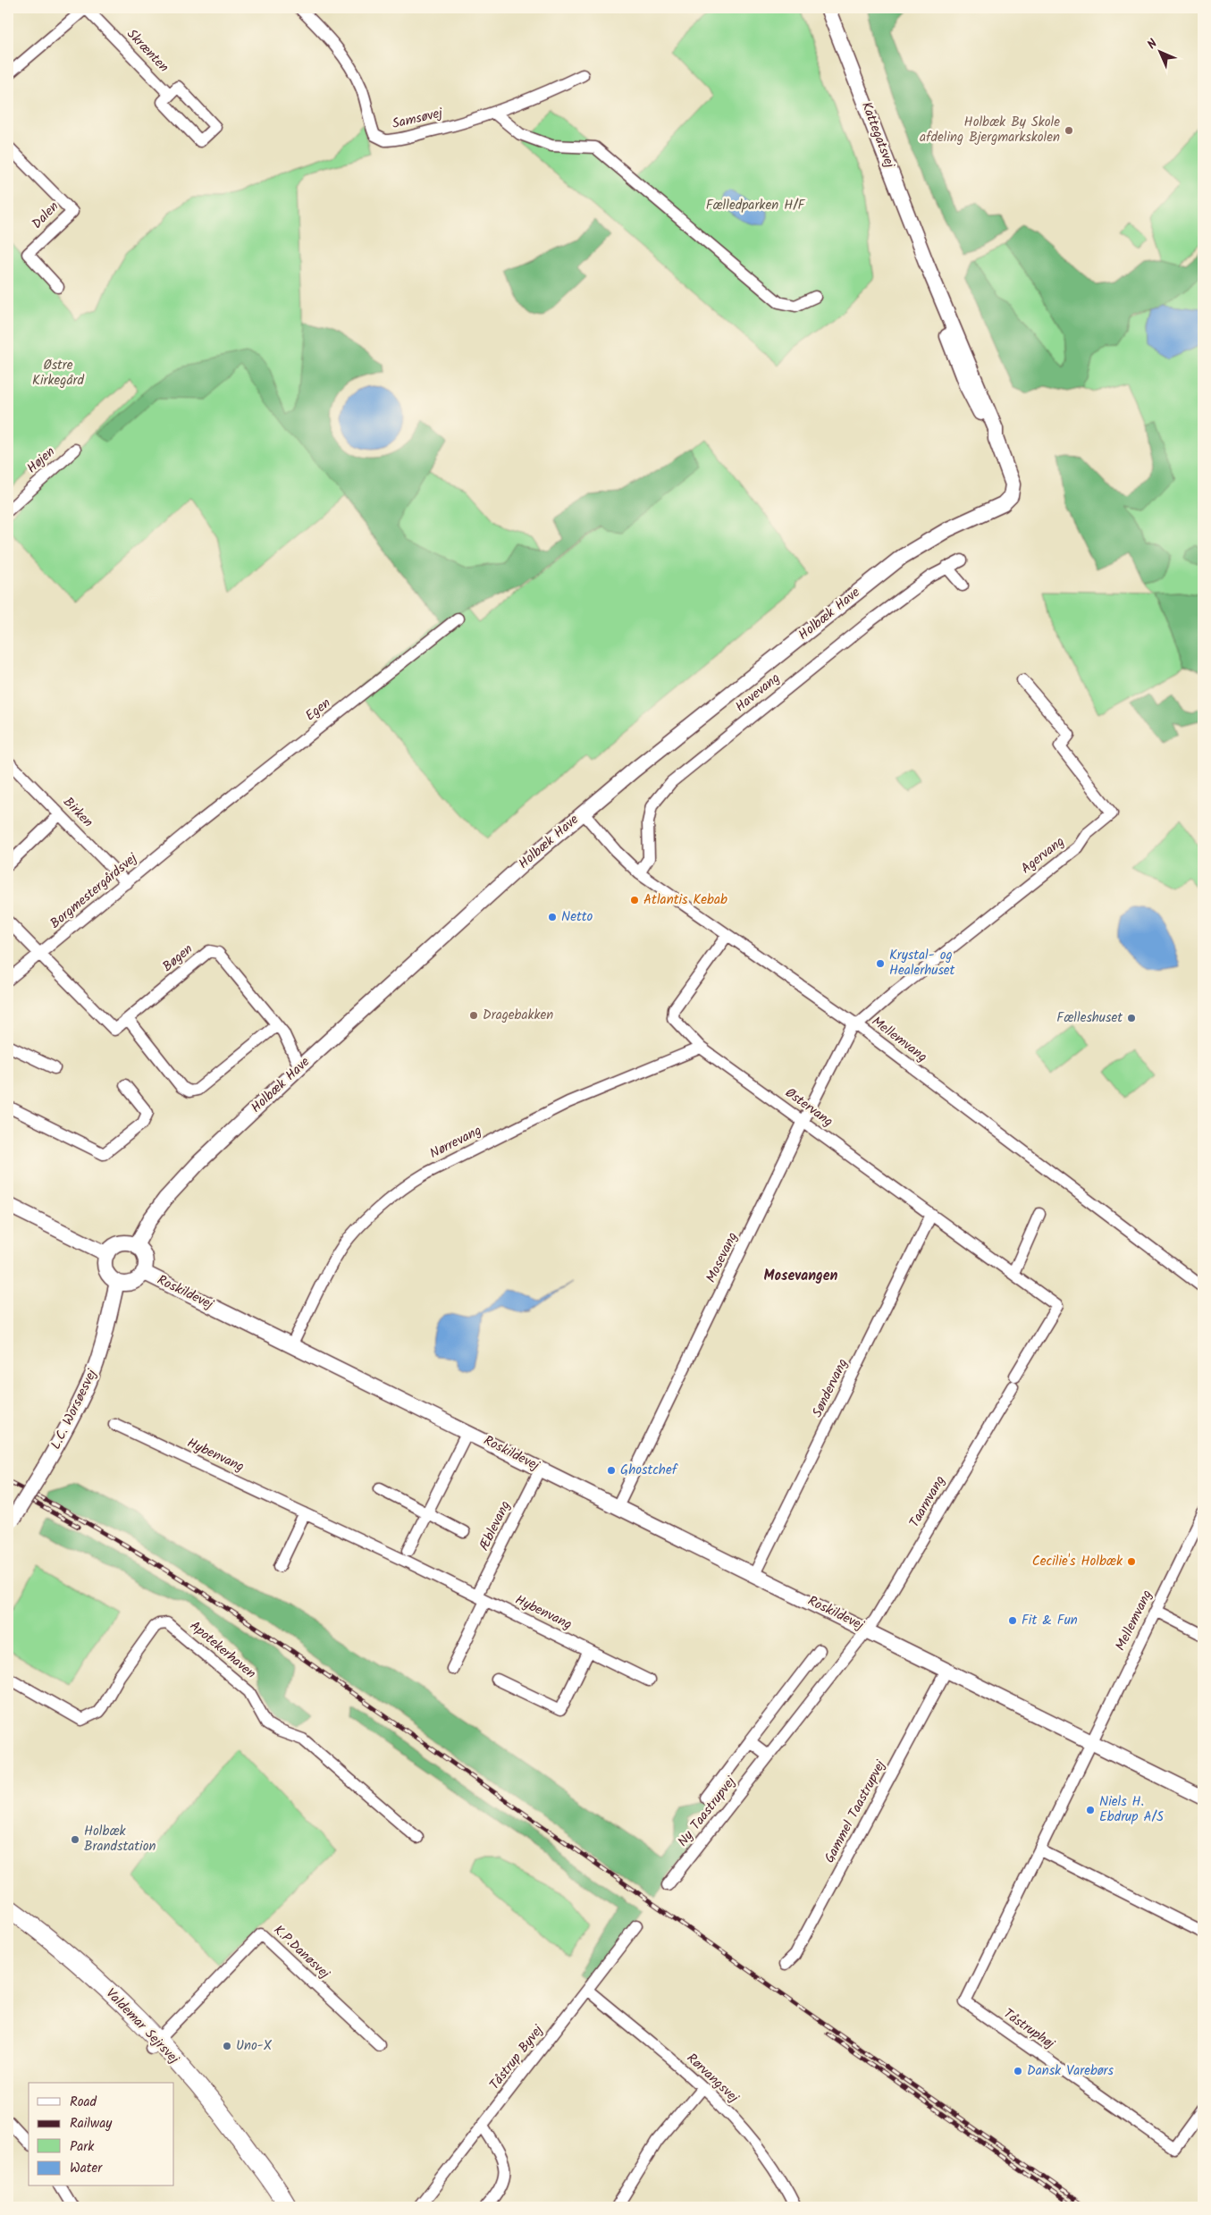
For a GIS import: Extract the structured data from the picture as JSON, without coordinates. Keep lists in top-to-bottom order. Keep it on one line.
{"streets":{"main road":["Valdemar Sejrsvej"],"street":["Skrænten","Samsøvej","Kattegatsvej","Dalen","Højen","Holbæk Have","Havevang","Egen","Birken","Agervang","Borgmestergårdsvej","Bøgen","Mellemvang","Østervang","Nørrevang","Mosevang","Roskildevej","Søndervang","L.C. Worsøesvej","Hybenvang","Taarnvang","Æblevang","Apotekerhaven","Ny Taastrupvej","Gammel Taastrupvej","K.P.Danøsvej","Tåstruphøj","Tåstrup Byvej","Rørvangsvej"]},"crossings":[["Kattegatsvej","Holbæk Have"],["Holbæk Have","Bøgen"],["Holbæk Have","Mellemvang"],["Holbæk Have","Roskildevej"],["Holbæk Have","L.C. Worsøesvej"],["Havevang","Mellemvang"],["Egen","Borgmestergårdsvej"],["Birken","Borgmestergårdsvej"],["Agervang","Mellemvang"],["Agervang","Mosevang"],["Borgmestergårdsvej","Bøgen"],["Mellemvang","Østervang"],["Mellemvang","Mosevang"],["Mellemvang","Roskildevej"],["Mellemvang","Tåstruphøj"],["Østervang","Nørrevang"],["Østervang","Mosevang"],["Østervang","Søndervang"],["Østervang","Taarnvang"],["Nørrevang","Roskildevej"],["Mosevang","Roskildevej"],["Roskildevej","Søndervang"],["Roskildevej","L.C. Worsøesvej"],["Roskildevej","Hybenvang"],["Roskildevej","Taarnvang"],["Roskildevej","Æblevang"],["Roskildevej","Ny Taastrupvej"],["Roskildevej","Gammel Taastrupvej"],["Roskildevej","Tåstruphøj"],["Hybenvang","Æblevang"],["Taarnvang","Ny Taastrupvej"],["K.P.Danøsvej","Valdemar Sejrsvej"],["Tåstrup Byvej","Rørvangsvej"]],"districts":["Mosevangen"],"parks":["Fælledparken H/F","Østre Kirkegård"],"places":["Holbæk By Skole afdeling Bjergmarkskolen","Atlantis Kebab","Netto","Krystal- og Healerhuset","Dragebakken","Fælleshuset","Ghostchef","Cecilie's Holbæk","Fit & Fun","Niels H. Ebdrup A/S","Holbæk Brandstation","Uno-X","Dansk Varebørs"],"legend":["Road","Railway","Park","Water"],"north":"top left"}
